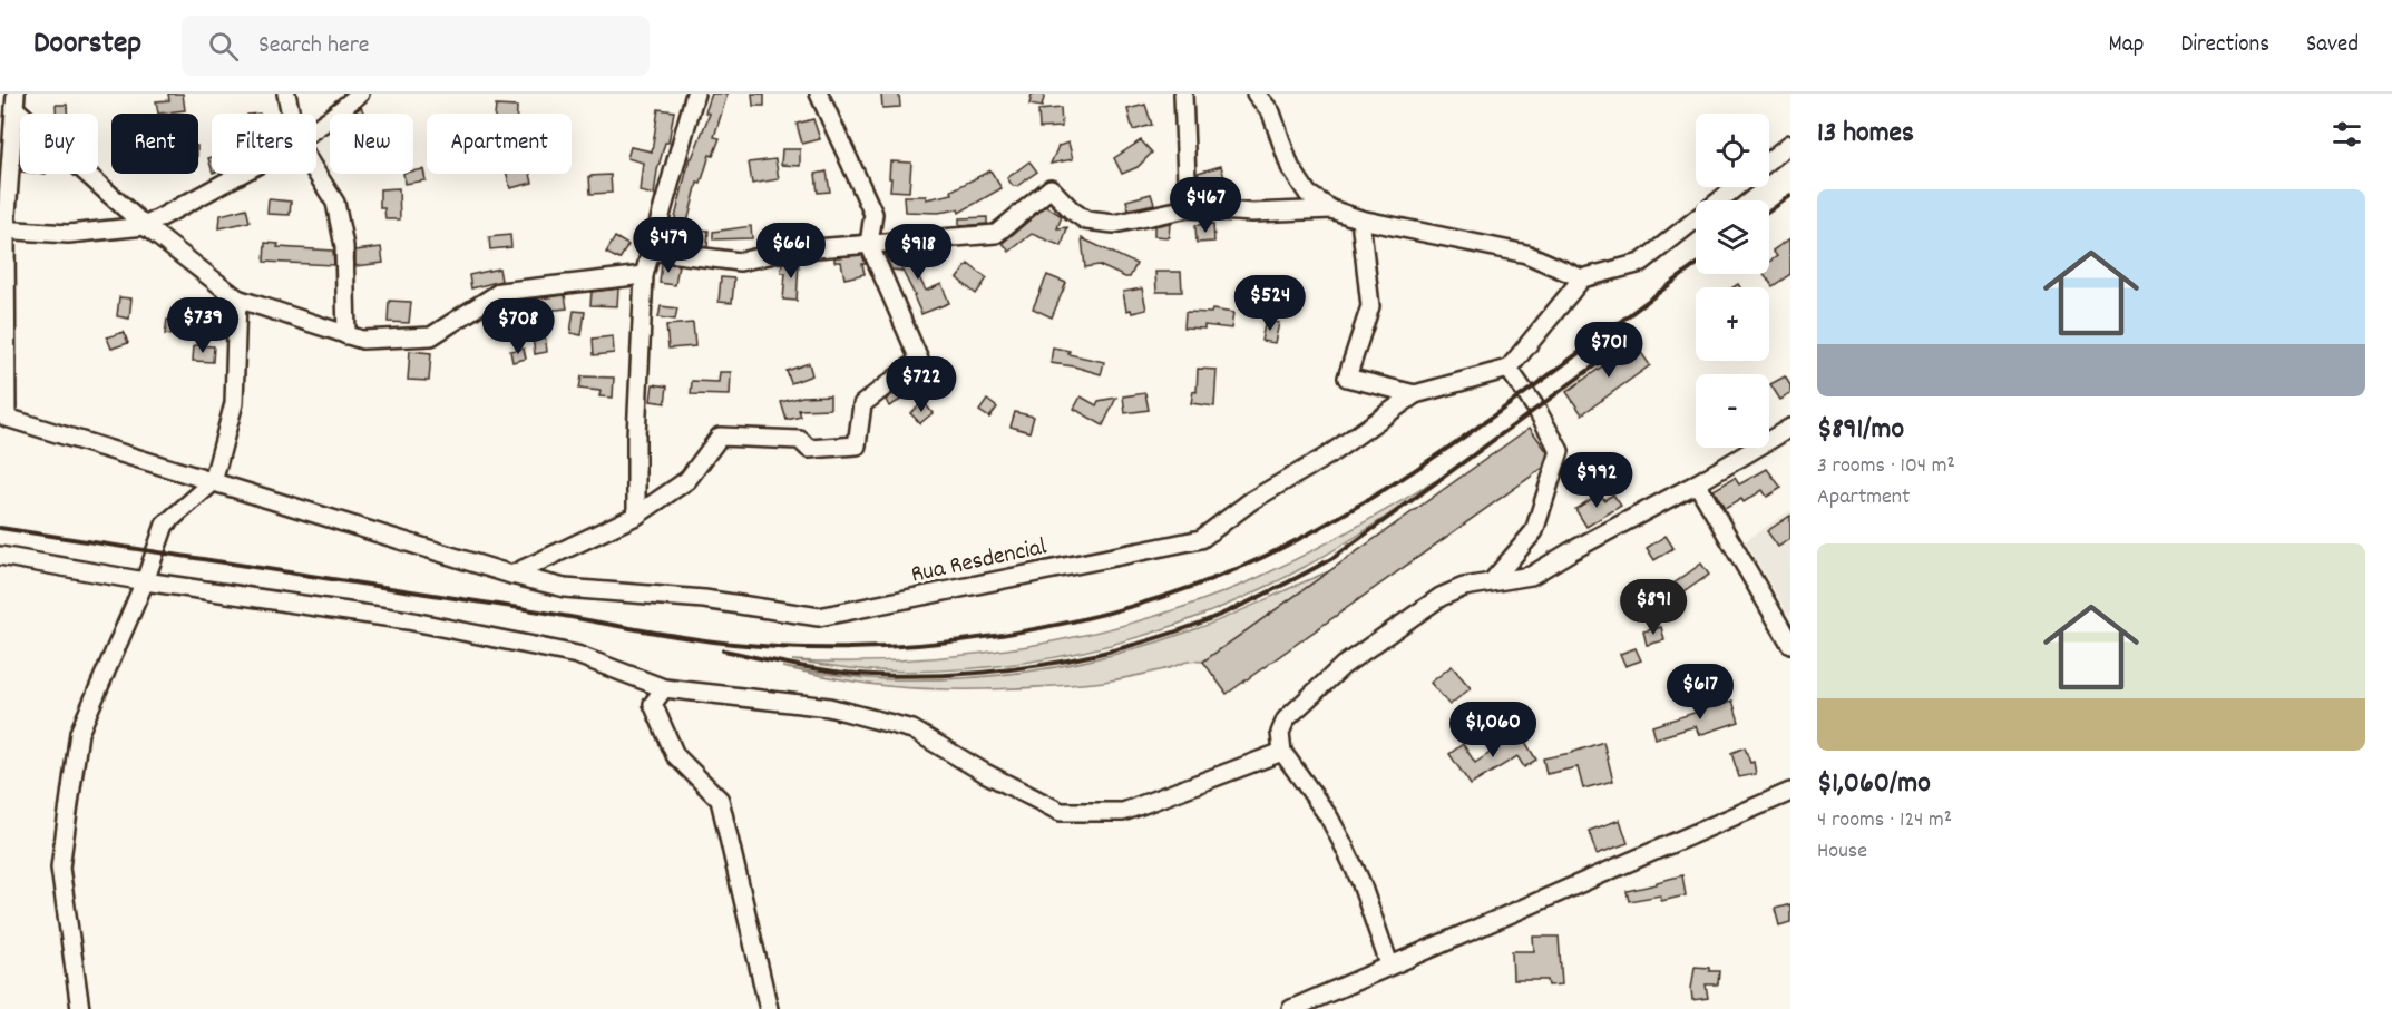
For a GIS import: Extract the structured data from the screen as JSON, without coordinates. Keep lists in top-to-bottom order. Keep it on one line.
{"streets":{"street":["Rua Resdencial"]},"page":{"header":"Doorstep","search":"Search here","nav":["Map","Directions","Saved"],"heading":"13 homes","map_buttons":["+","−"],"chip":["Buy","Rent","Filters","New","Apartment"],"list":[{"name":"$891/mo","note":"3 rooms · 104 m² · Apartment"},{"name":"$1,060/mo","note":"4 rooms · 124 m² · House"}],"price":["$467","$479","$661","$918","$524","$739","$708","$701","$722","$992","$891","$617","$1,060"]}}
